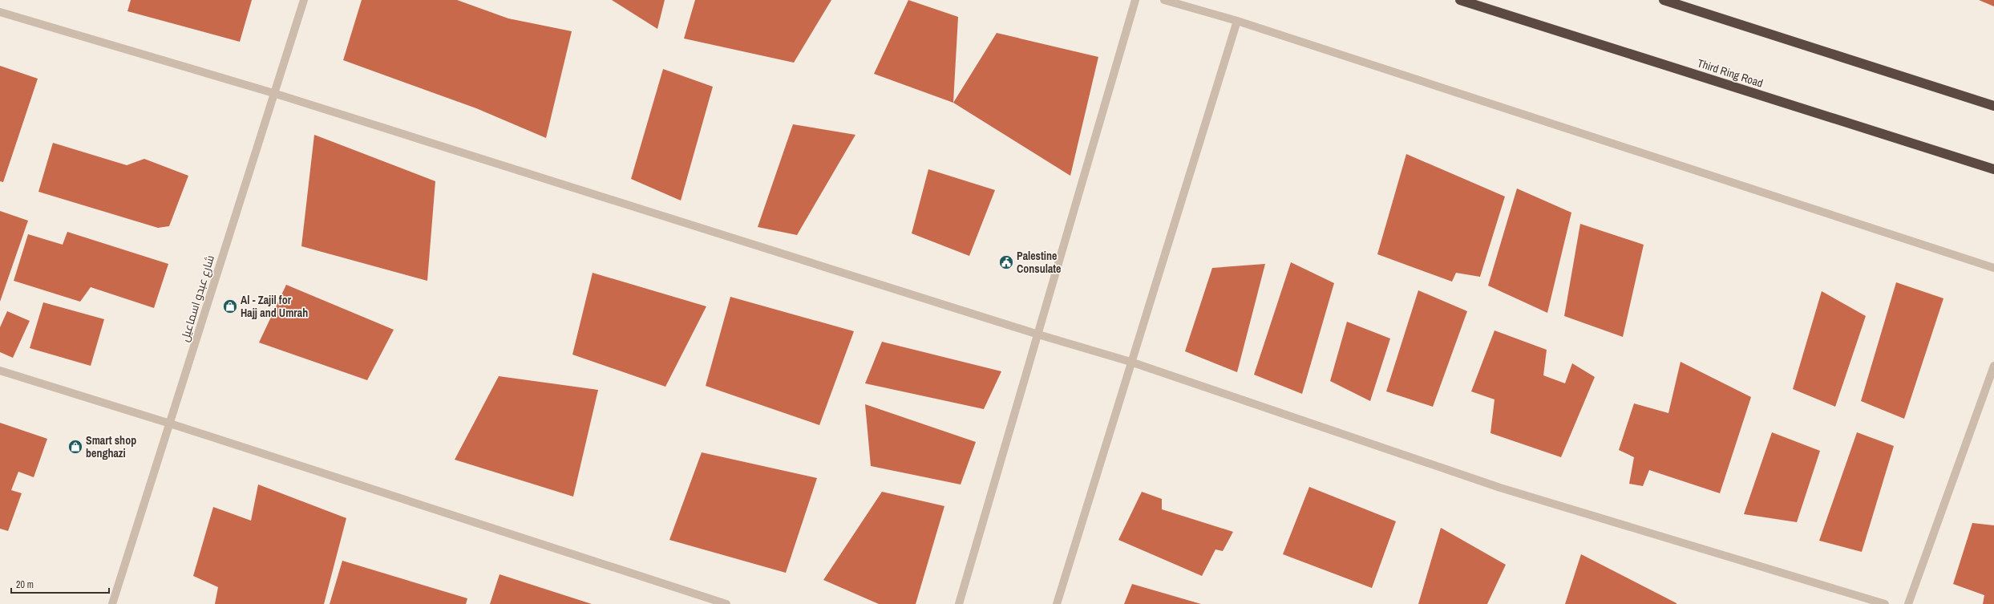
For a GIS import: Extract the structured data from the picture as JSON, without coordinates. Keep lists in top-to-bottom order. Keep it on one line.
{"streets":{"highway":["Third Ring Road"],"street":["شارع عبدو اسماعيل"]},"places":{"public building":["Palestine Consulate"],"shop":["Al - Zajil for Hajj and Umrah","Smart shop benghazi"]},"scale_bar":"20 m"}
